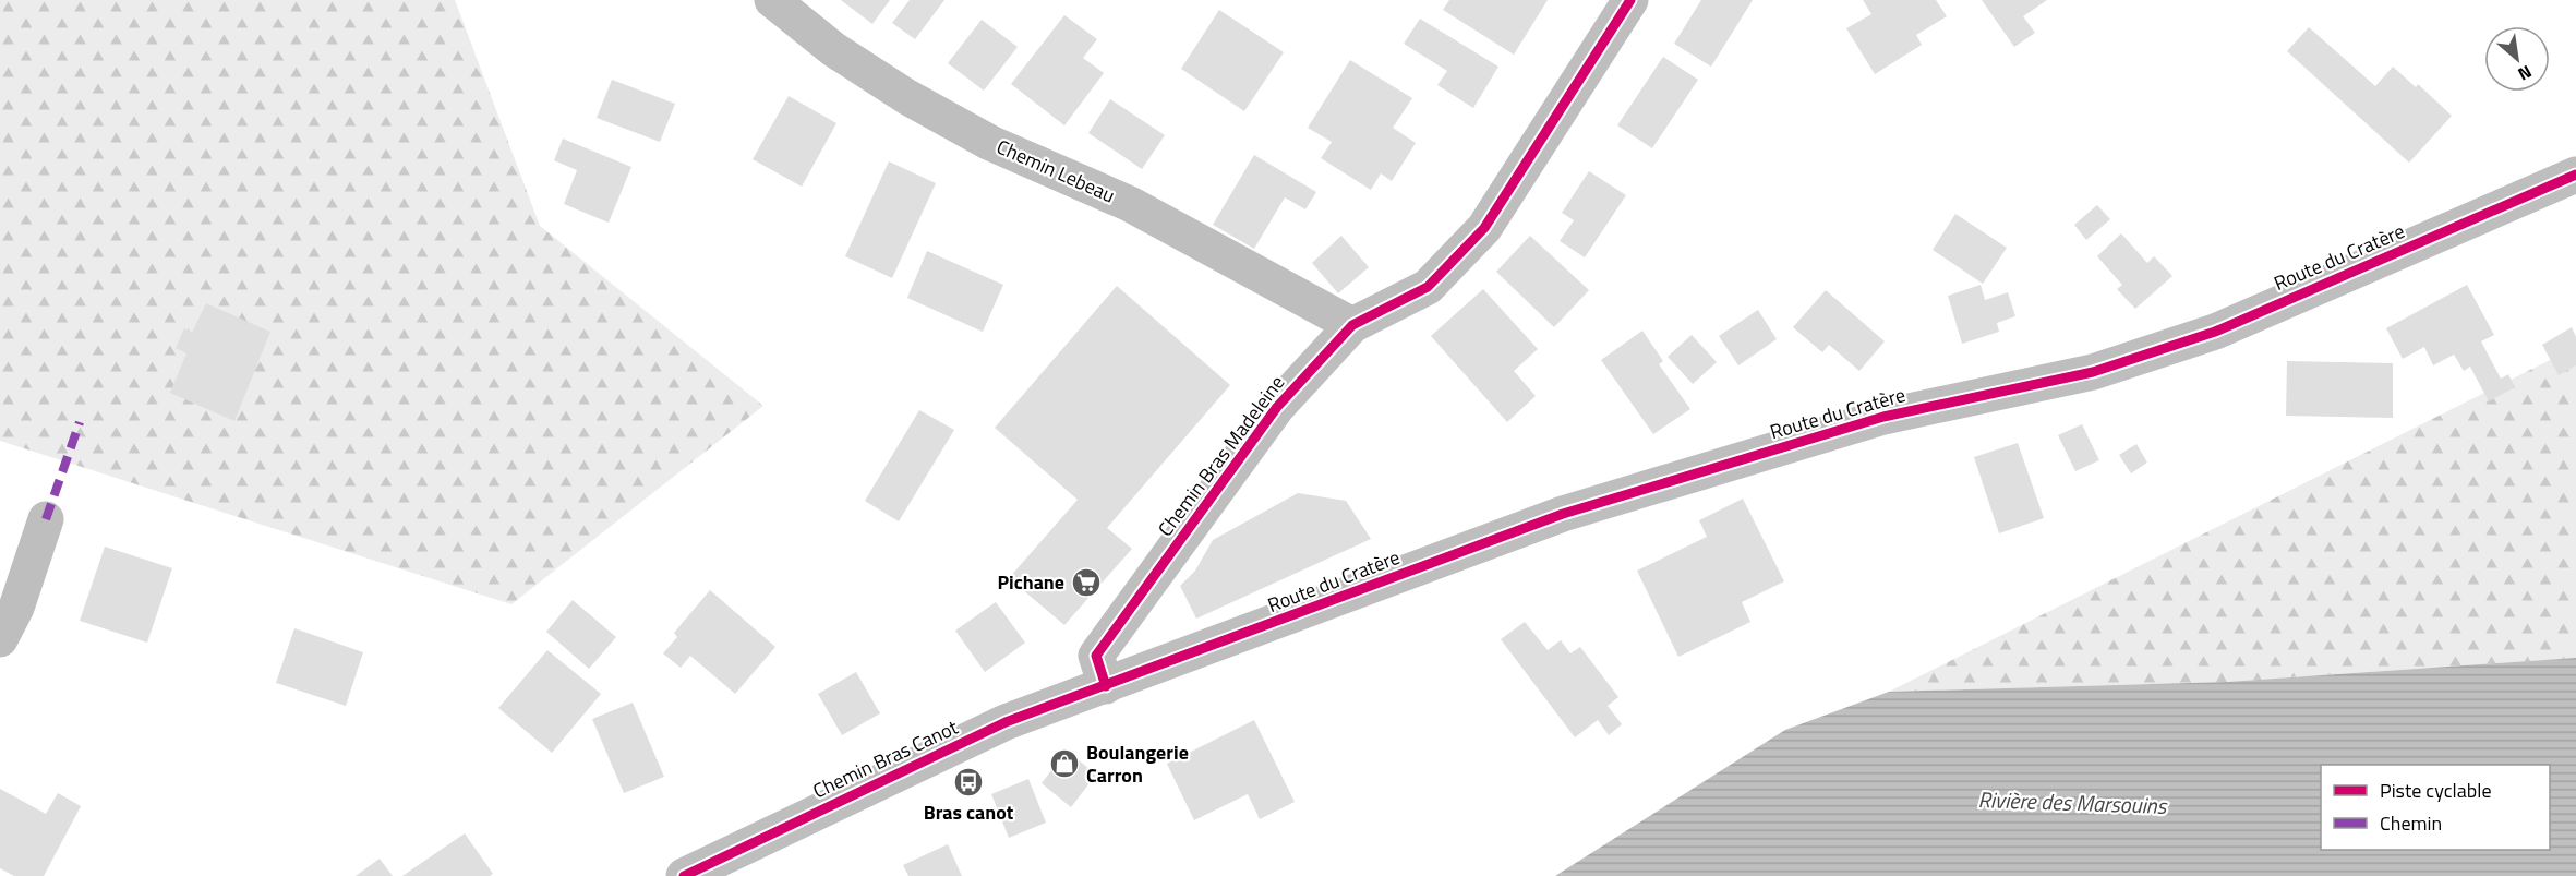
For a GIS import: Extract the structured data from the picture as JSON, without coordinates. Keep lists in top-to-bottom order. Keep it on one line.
{"streets":{"street":["Chemin Lebeau","Route du Cratère","Chemin Bras Madeleine","Chemin Bras Canot"]},"crossings":[["Chemin Lebeau","Chemin Bras Madeleine"],["Route du Cratère","Chemin Bras Madeleine"],["Route du Cratère","Chemin Bras Canot"],["Chemin Bras Madeleine","Chemin Bras Canot"]],"water":["Rivière des Marsouins"],"places":{"supermarket":["Pichane"],"shop":["Boulangerie Carron"],"bus stop":["Bras canot"]},"legend":["Piste cyclable","Chemin"],"north":"bottom right"}
